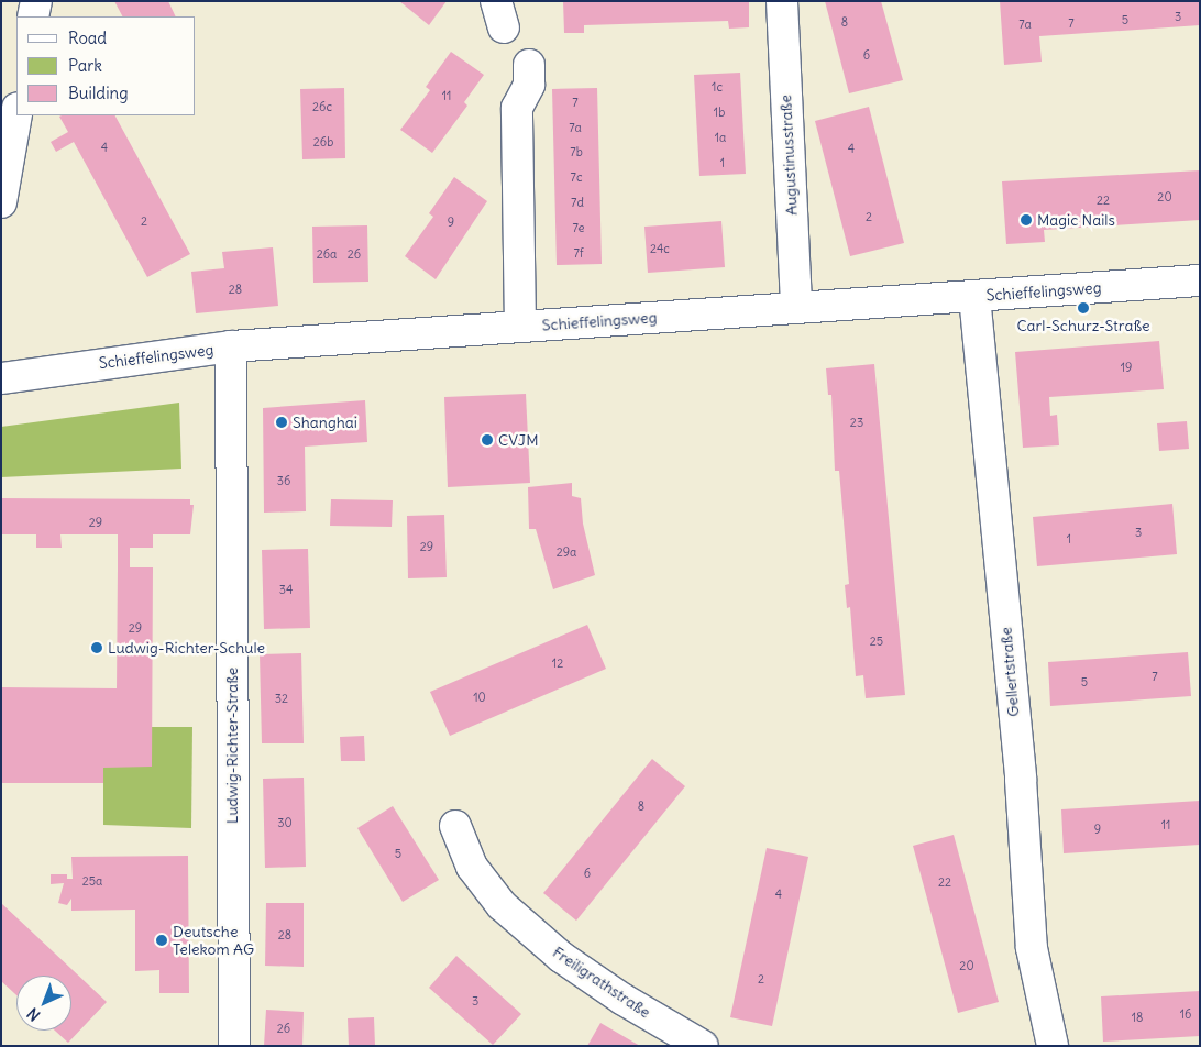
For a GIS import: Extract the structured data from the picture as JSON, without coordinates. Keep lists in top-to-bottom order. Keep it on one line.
{"streets":{"street":["Augustinusstraße","Schieffelingsweg","Gellertstraße","Ludwig-Richter-Straße","Freiligrathstraße"]},"crossings":[["Augustinusstraße","Schieffelingsweg"],["Schieffelingsweg","Gellertstraße"],["Schieffelingsweg","Ludwig-Richter-Straße"]],"places":["Magic Nails","Carl-Schurz-Straße","Shanghai","CVJM","Ludwig-Richter-Schule","Deutsche Telekom AG"],"house_numbers":["3","5","8","7","7a","6","1c","11","7","26c","1b","7a","1a","26b","4","4","7b","1","7c","20","22","7d","2","2","9","7e","24c","7f","26a","26","28","19","23","36","29","3","1","29","29a","34","29","25","12","7","5","10","32","8","30","11","9","5","6","25a","22","4","28","20","2","3","16","18","26"],"legend":["Road","Park","Building"],"north":"bottom left"}
